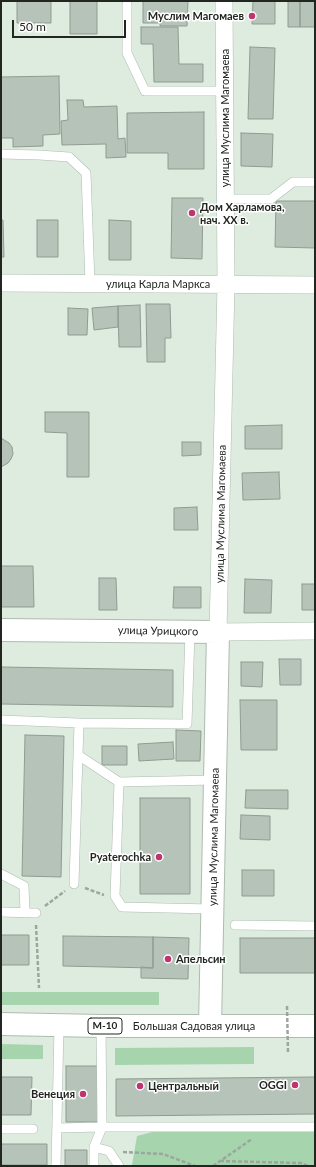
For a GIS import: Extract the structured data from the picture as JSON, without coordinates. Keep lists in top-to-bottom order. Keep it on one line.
{"streets":{"main road":["улица Муслима Магомаева","улица Урицкого","М-10","Большая Садовая улица"],"street":["улица Карла Маркса"]},"crossings":[["улица Муслима Магомаева","улица Карла Маркса"],["улица Муслима Магомаева","улица Урицкого"],["улица Муслима Магомаева","Большая Садовая улица"]],"places":["Муслим Магомаев","Дом Харламова, нач. XX в.","Pyaterochka","Апельсин","OGGI","Центральный","Венеция"],"scale_bar":"50 m"}
